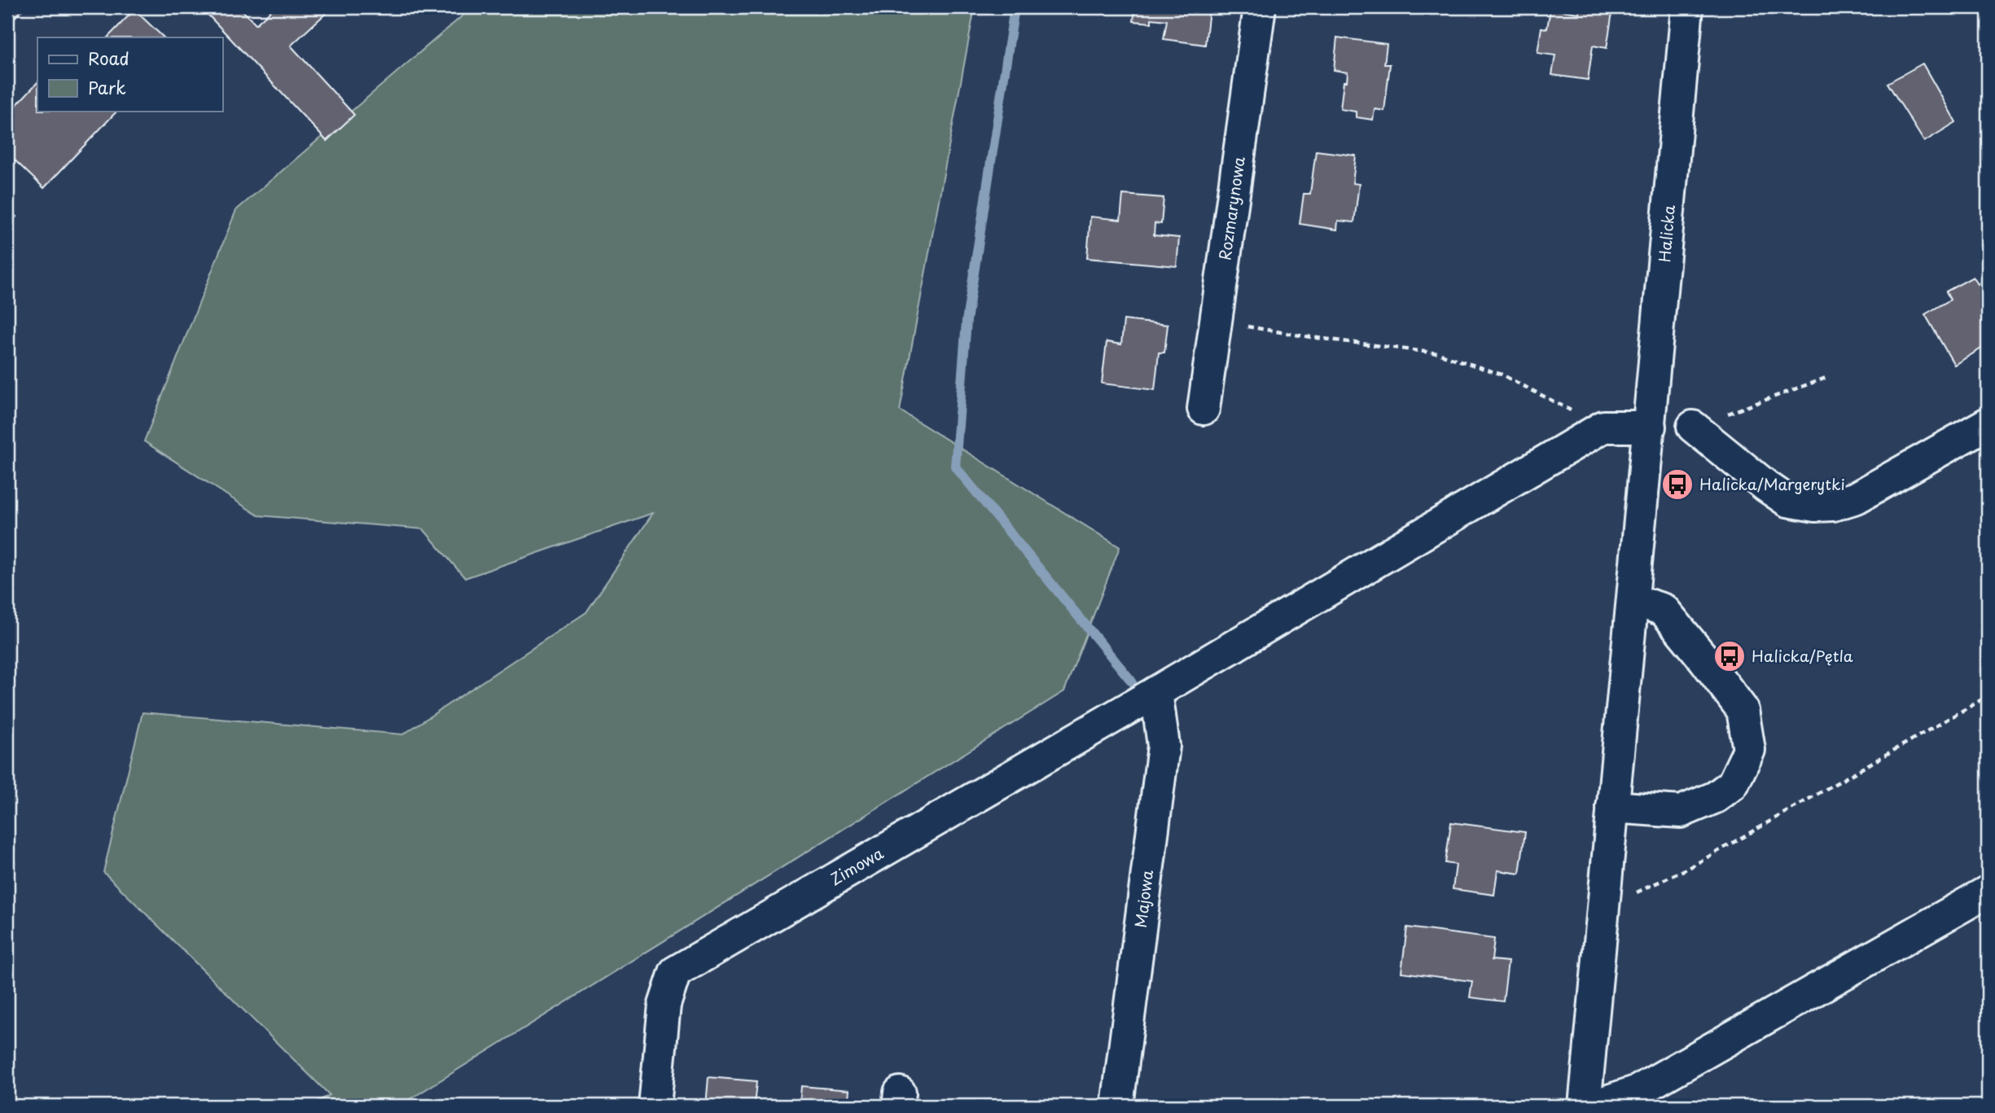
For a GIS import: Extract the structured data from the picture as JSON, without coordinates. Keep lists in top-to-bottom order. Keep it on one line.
{"streets":{"street":["Rozmarynowa","Halicka","Zimowa","Majowa"]},"crossings":[["Zimowa","Majowa"]],"places":{"bus stop":["Halicka/Margerytki","Halicka/Pętla"]},"legend":["Road","Park"]}
